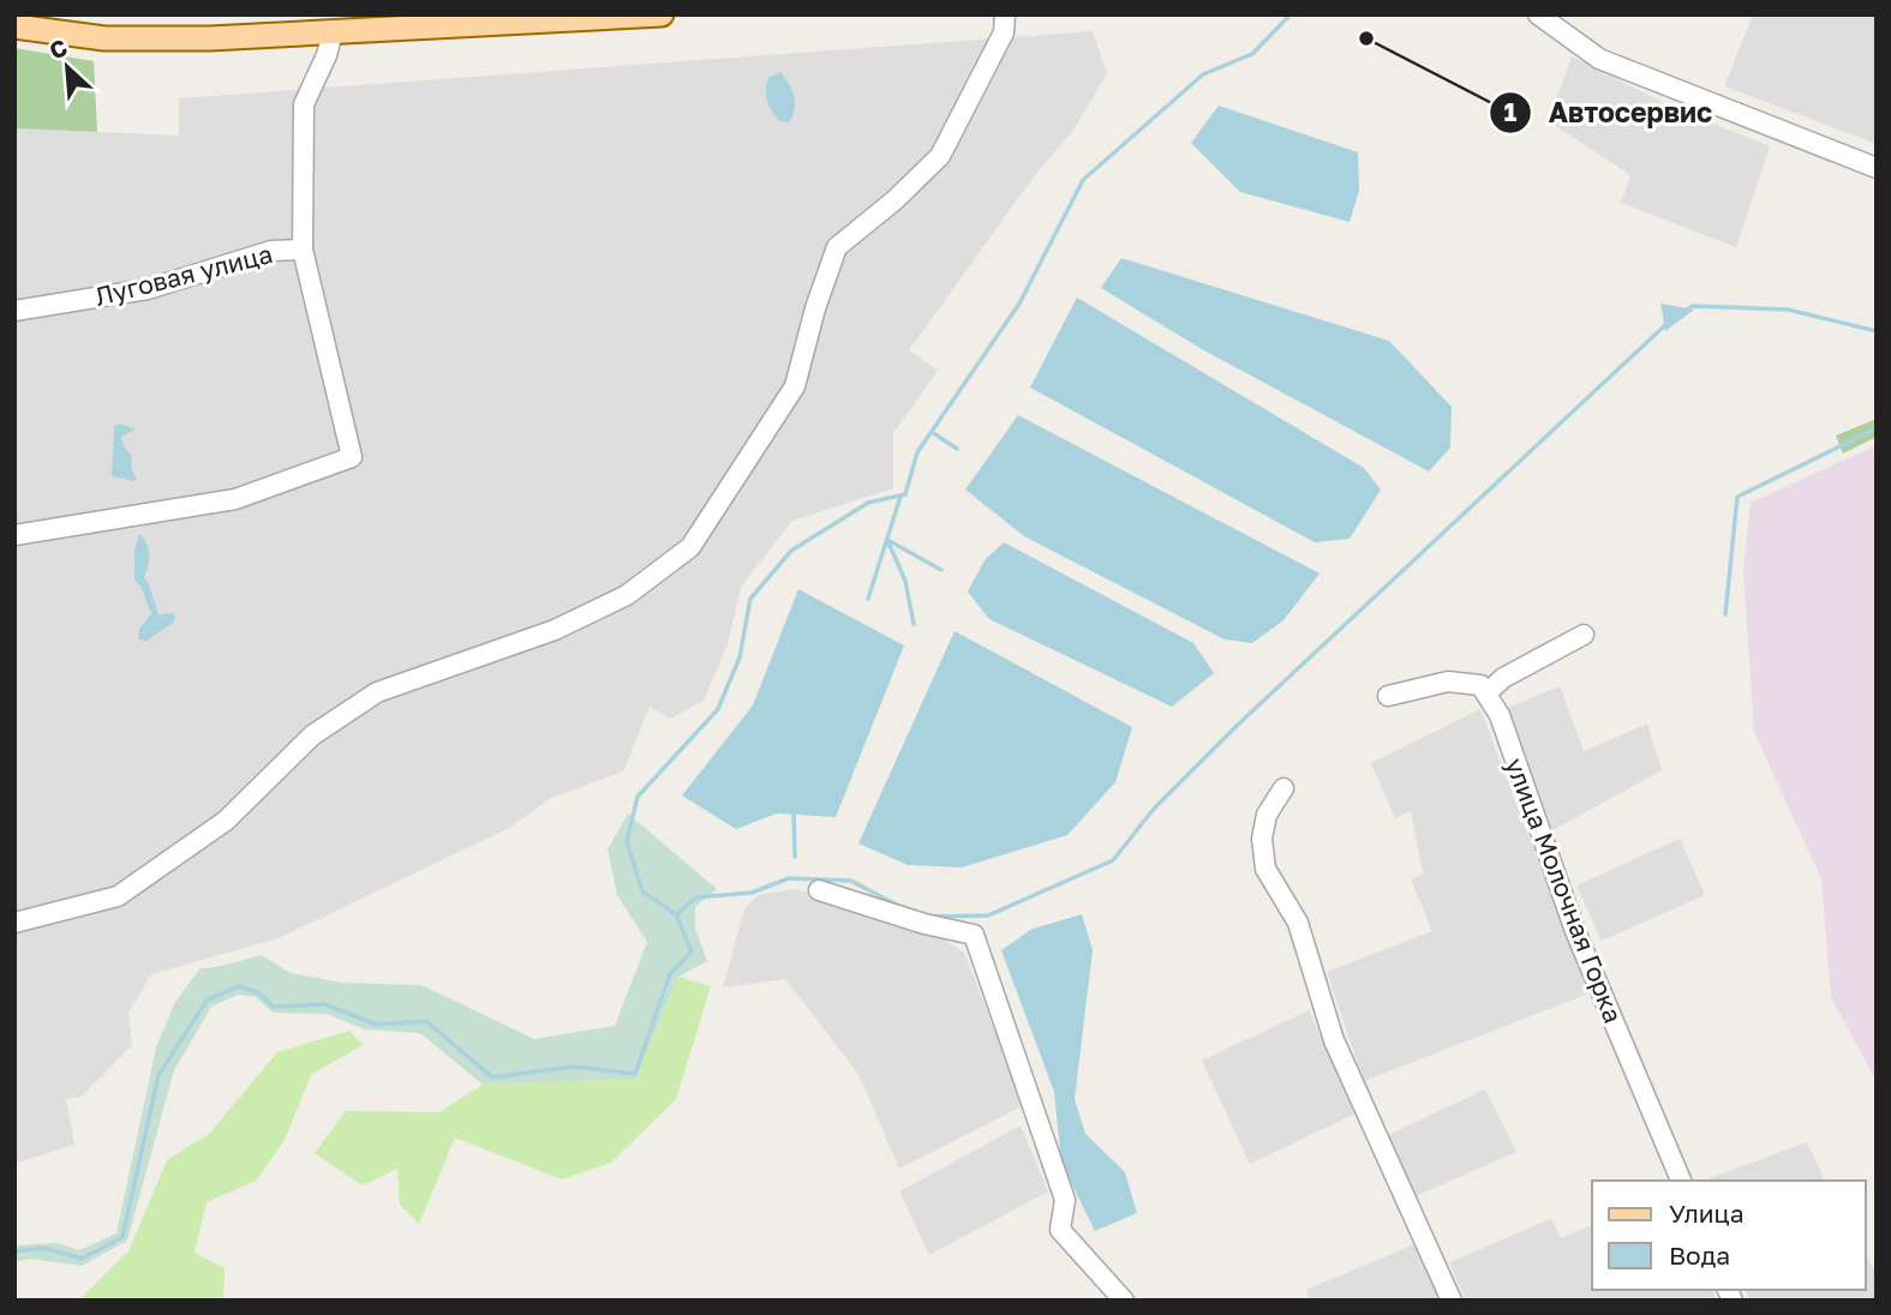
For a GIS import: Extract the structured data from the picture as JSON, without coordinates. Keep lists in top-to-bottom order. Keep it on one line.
{"streets":{"street":["Луговая улица","улица Молочная Горка"]},"places":["Автосервис"],"legend":["Улица","Вода"],"north":"top left"}
